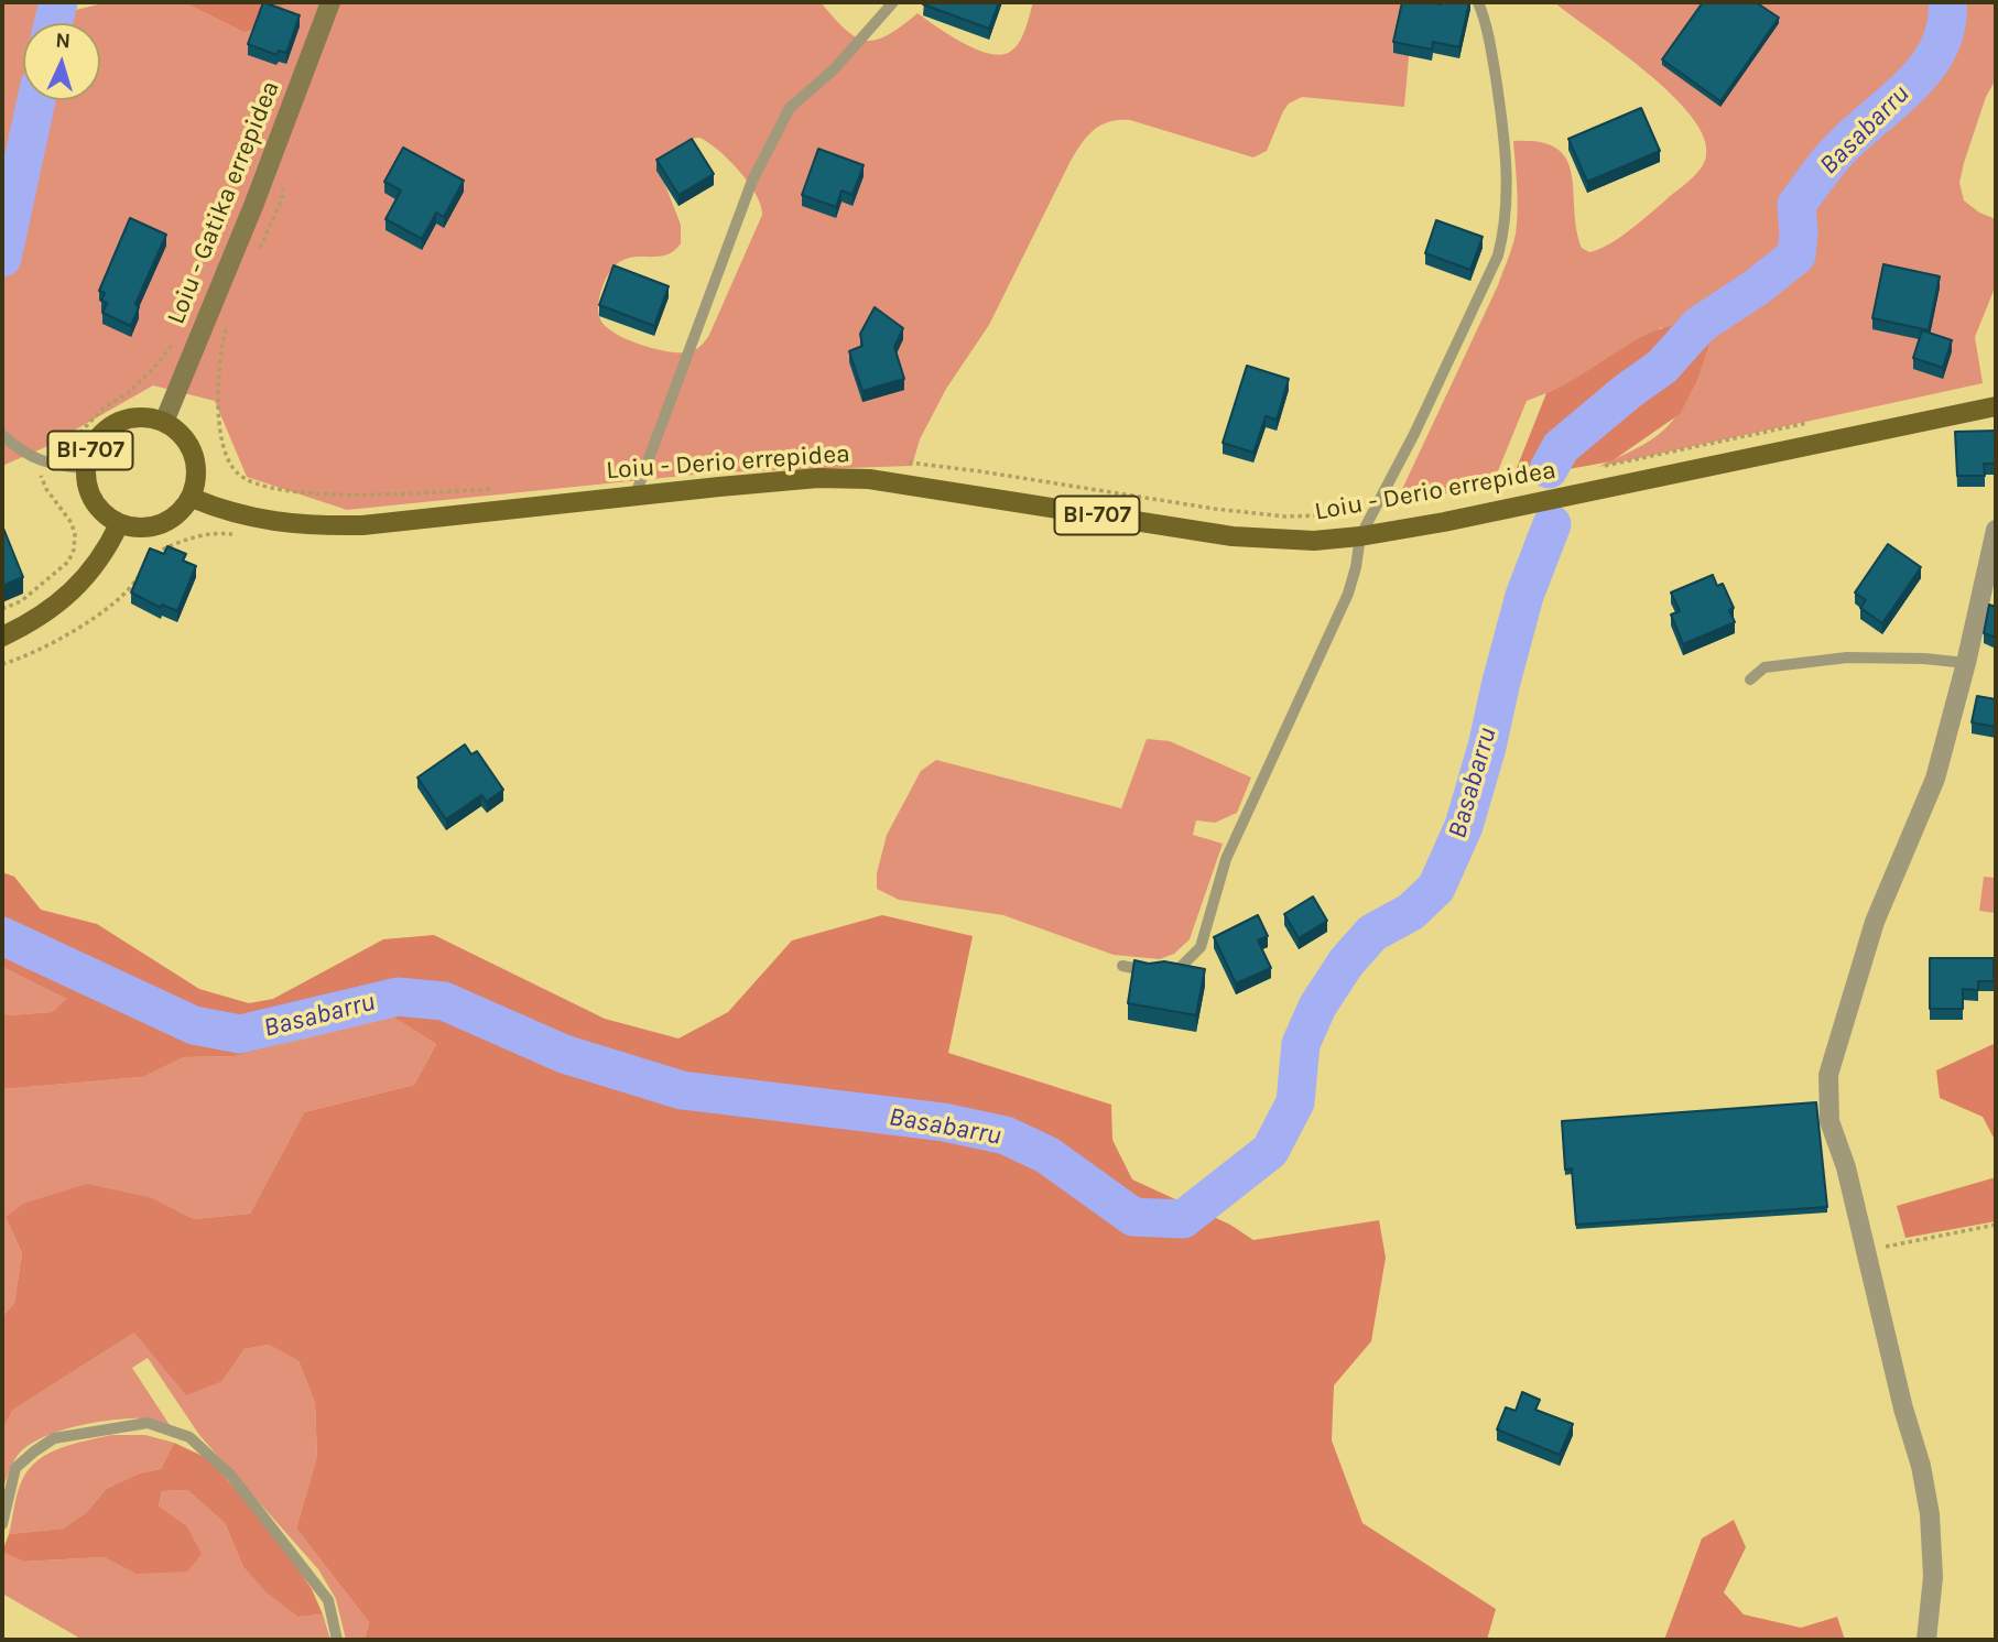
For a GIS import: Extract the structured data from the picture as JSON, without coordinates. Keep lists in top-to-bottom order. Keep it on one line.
{"streets":{"main road":["BI-707","Loiu - Derio errepidea"],"street":["Loiu - Gatika errepidea"]},"crossings":[["Loiu - Gatika errepidea","BI-707"],["Loiu - Gatika errepidea","Loiu - Derio errepidea"],["BI-707","Loiu - Derio errepidea"]],"water":["Basabarru"],"north":"top"}
